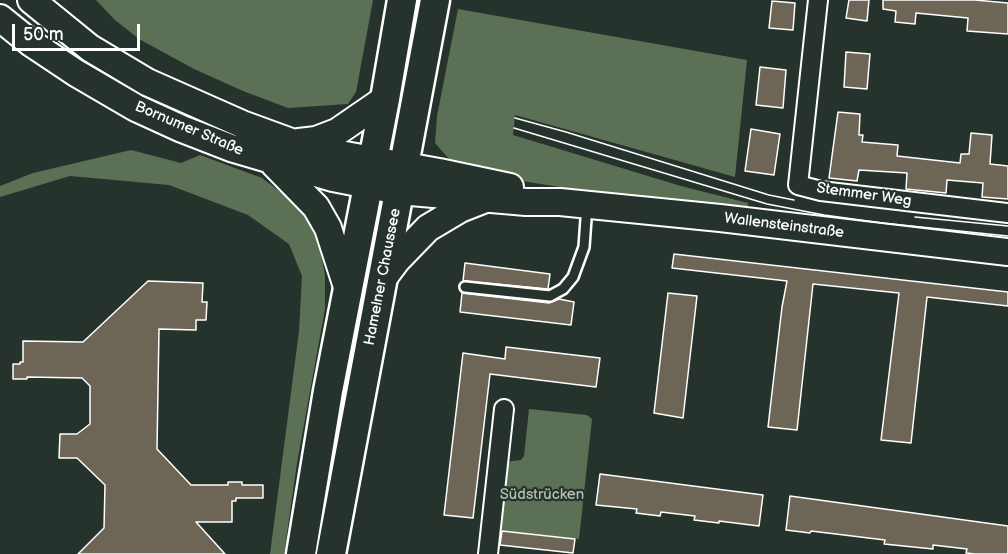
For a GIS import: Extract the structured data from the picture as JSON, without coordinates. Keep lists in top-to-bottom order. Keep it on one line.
{"streets":{"main road":["Bornumer Straße","Wallensteinstraße","Hamelner Chaussee"],"street":["Stemmer Weg"]},"crossings":[["Bornumer Straße","Wallensteinstraße"],["Bornumer Straße","Hamelner Chaussee"],["Wallensteinstraße","Hamelner Chaussee"]],"parks":["Südstrücken"],"scale_bar":"50 m"}
